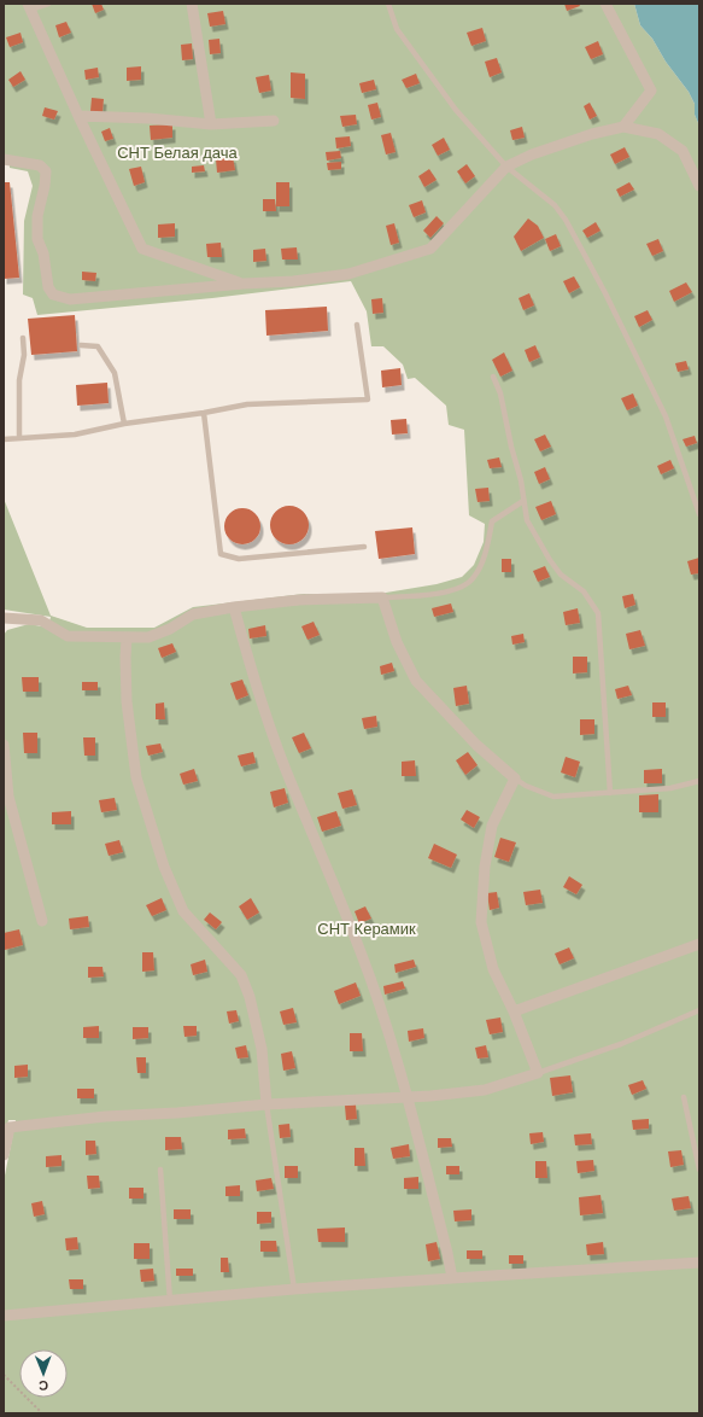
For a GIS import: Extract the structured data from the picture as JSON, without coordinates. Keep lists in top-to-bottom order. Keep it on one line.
{"parks":["СНТ Белая дача","СНТ Керамик"],"north":"bottom"}
